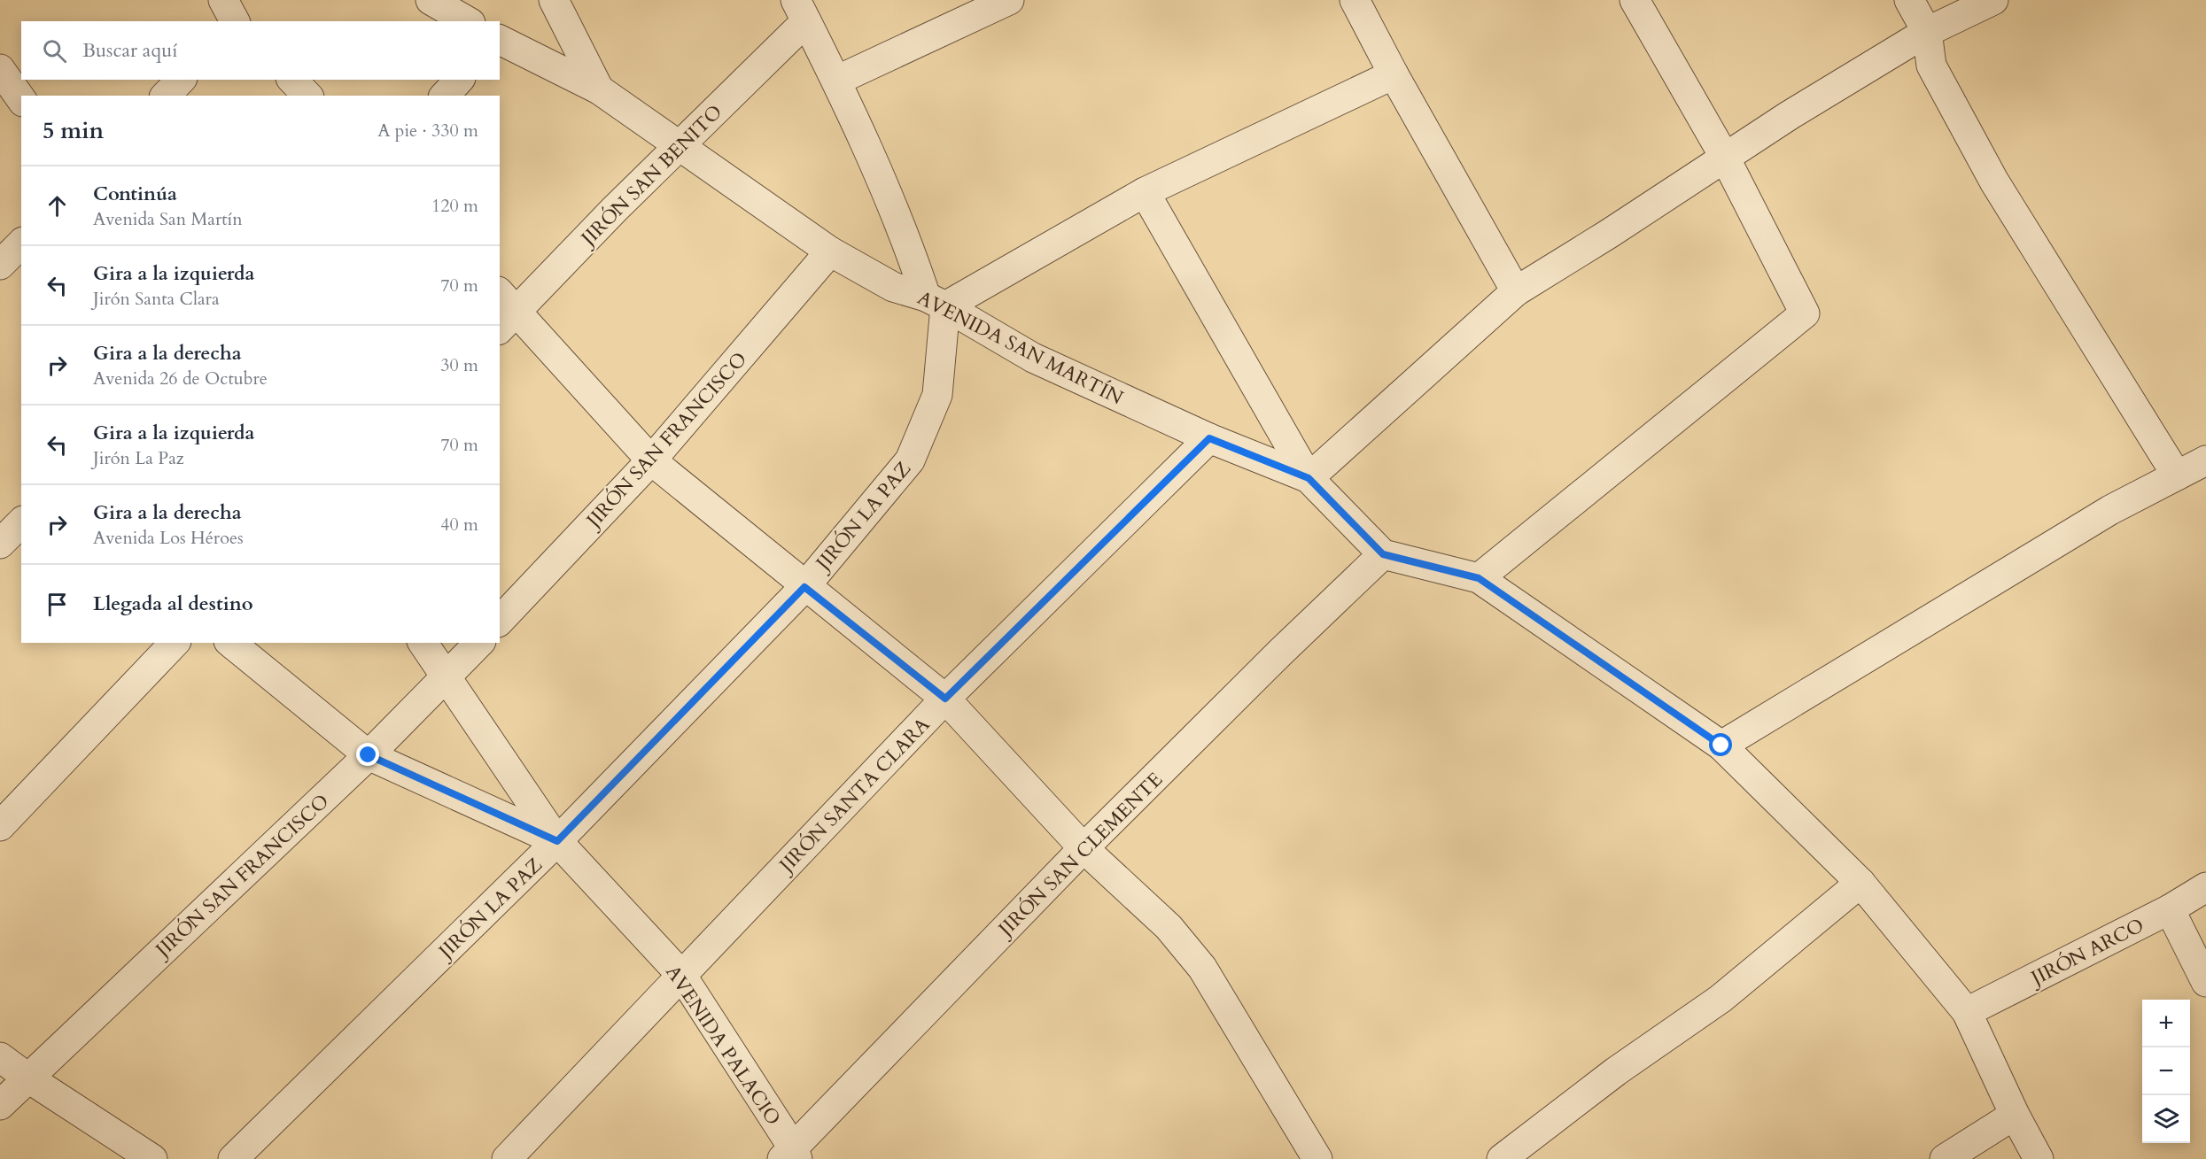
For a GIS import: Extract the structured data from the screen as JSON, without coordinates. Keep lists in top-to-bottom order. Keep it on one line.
{"streets":{"street":["JIRÓN SAN BENITO","AVENIDA SAN MARTÍN","JIRÓN SAN FRANCISCO","JIRÓN LA PAZ","JIRÓN SANTA CLARA","JIRÓN SAN CLEMENTE","JIRÓN ARCO","AVENIDA PALACIO"]},"crossings":[["JIRÓN SAN BENITO","AVENIDA SAN MARTÍN"],["AVENIDA SAN MARTÍN","JIRÓN SAN FRANCISCO"],["AVENIDA SAN MARTÍN","JIRÓN LA PAZ"],["AVENIDA SAN MARTÍN","JIRÓN SANTA CLARA"],["AVENIDA SAN MARTÍN","JIRÓN SAN CLEMENTE"],["JIRÓN SAN FRANCISCO","AVENIDA PALACIO"],["JIRÓN LA PAZ","AVENIDA PALACIO"],["JIRÓN SANTA CLARA","AVENIDA PALACIO"],["JIRÓN SAN CLEMENTE","AVENIDA PALACIO"]],"page":{"search":"Buscar aquí","heading":["5 min","A pie · 330 m"],"list":[["Continúa","Avenida San Martín","120 m"],["Gira a la izquierda","Jirón Santa Clara","70 m"],["Gira a la derecha","Avenida 26 de Octubre","30 m"],["Gira a la izquierda","Jirón La Paz","70 m"],["Gira a la derecha","Avenida Los Héroes","40 m"],"Llegada al destino"],"map_buttons":["+","−"]}}
